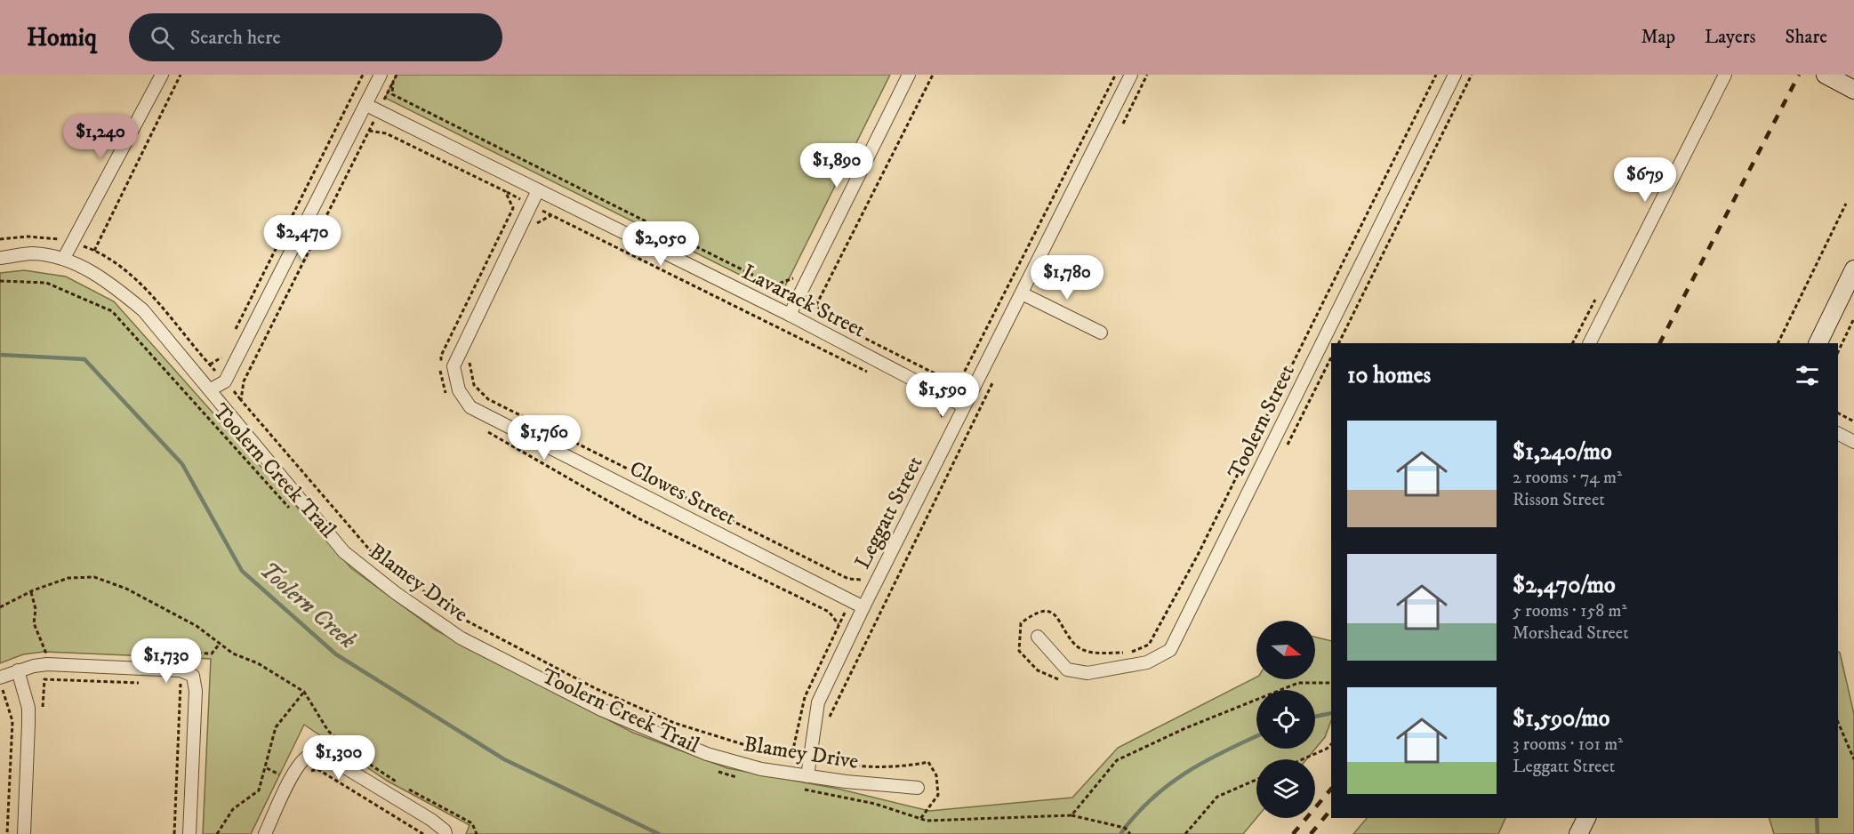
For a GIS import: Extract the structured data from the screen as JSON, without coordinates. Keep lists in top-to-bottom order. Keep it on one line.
{"streets":{"street":["Lavarack Street","Toolern Street","Clowes Street","Leggatt Street","Blamey Drive"],"path":["Toolern Creek Trail"]},"crossings":[["Lavarack Street","Clowes Street"],["Lavarack Street","Leggatt Street"],["Clowes Street","Leggatt Street"],["Leggatt Street","Blamey Drive"]],"water":["Toolern Creek"],"north":"right","page":{"header":"Homiq","search":"Search here","nav":["Map","Layers","Share"],"price":["$1,240","$1,890","$679","$2,470","$2,050","$1,780","$1,590","$1,760","$1,730","$1,300"],"heading":"10 homes","list":[{"name":"$1,240/mo","note":"2 rooms · 74 m² · Risson Street"},{"name":"$2,470/mo","note":"5 rooms · 158 m² · Morshead Street"},{"name":"$1,590/mo","note":"3 rooms · 101 m² · Leggatt Street"}]}}
